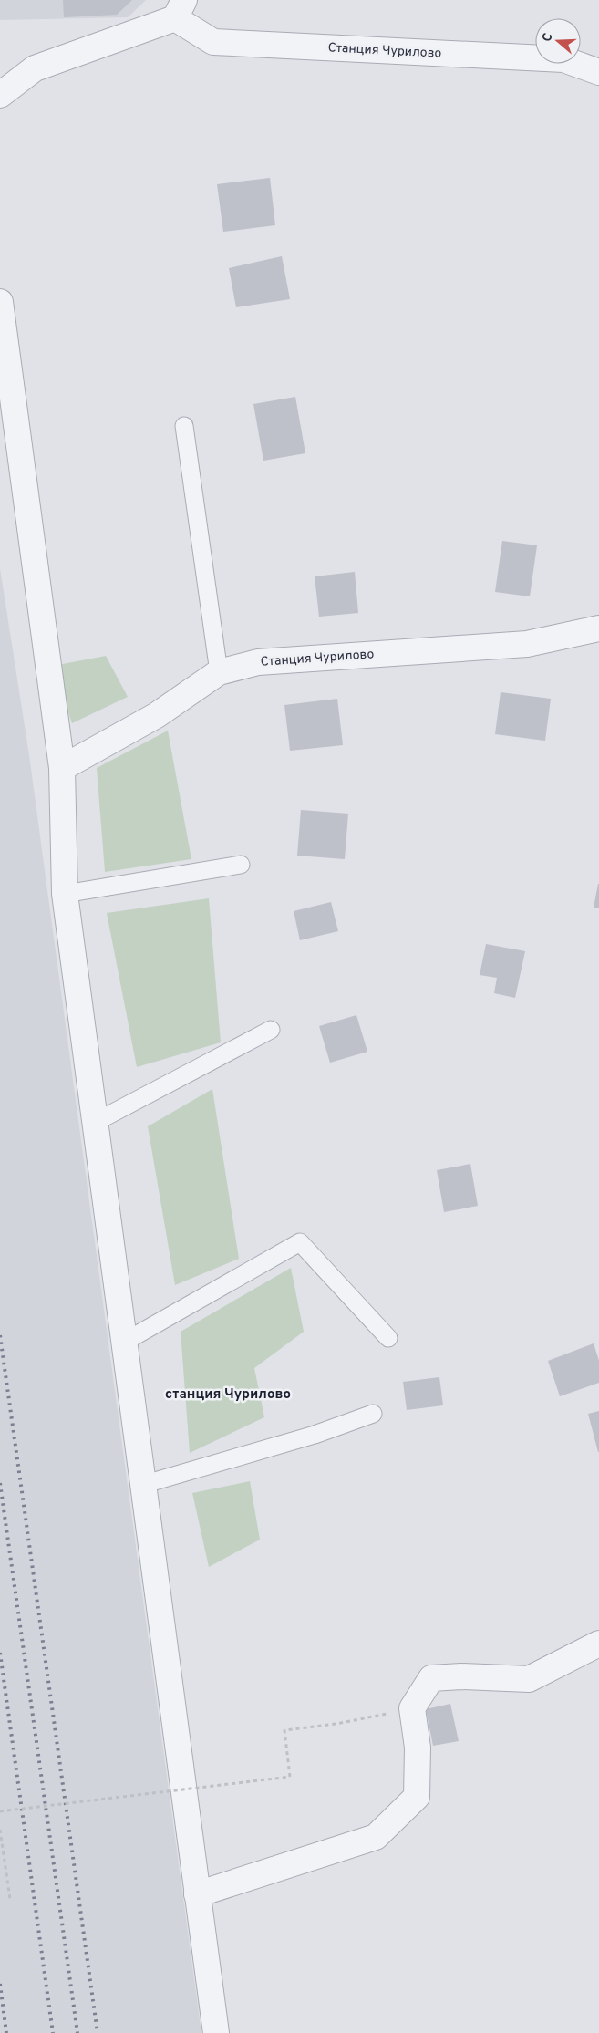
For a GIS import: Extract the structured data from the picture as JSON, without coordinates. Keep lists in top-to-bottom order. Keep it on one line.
{"streets":{"street":["Станция Чурилово"]},"districts":["станция Чурилово"],"north":"left"}
